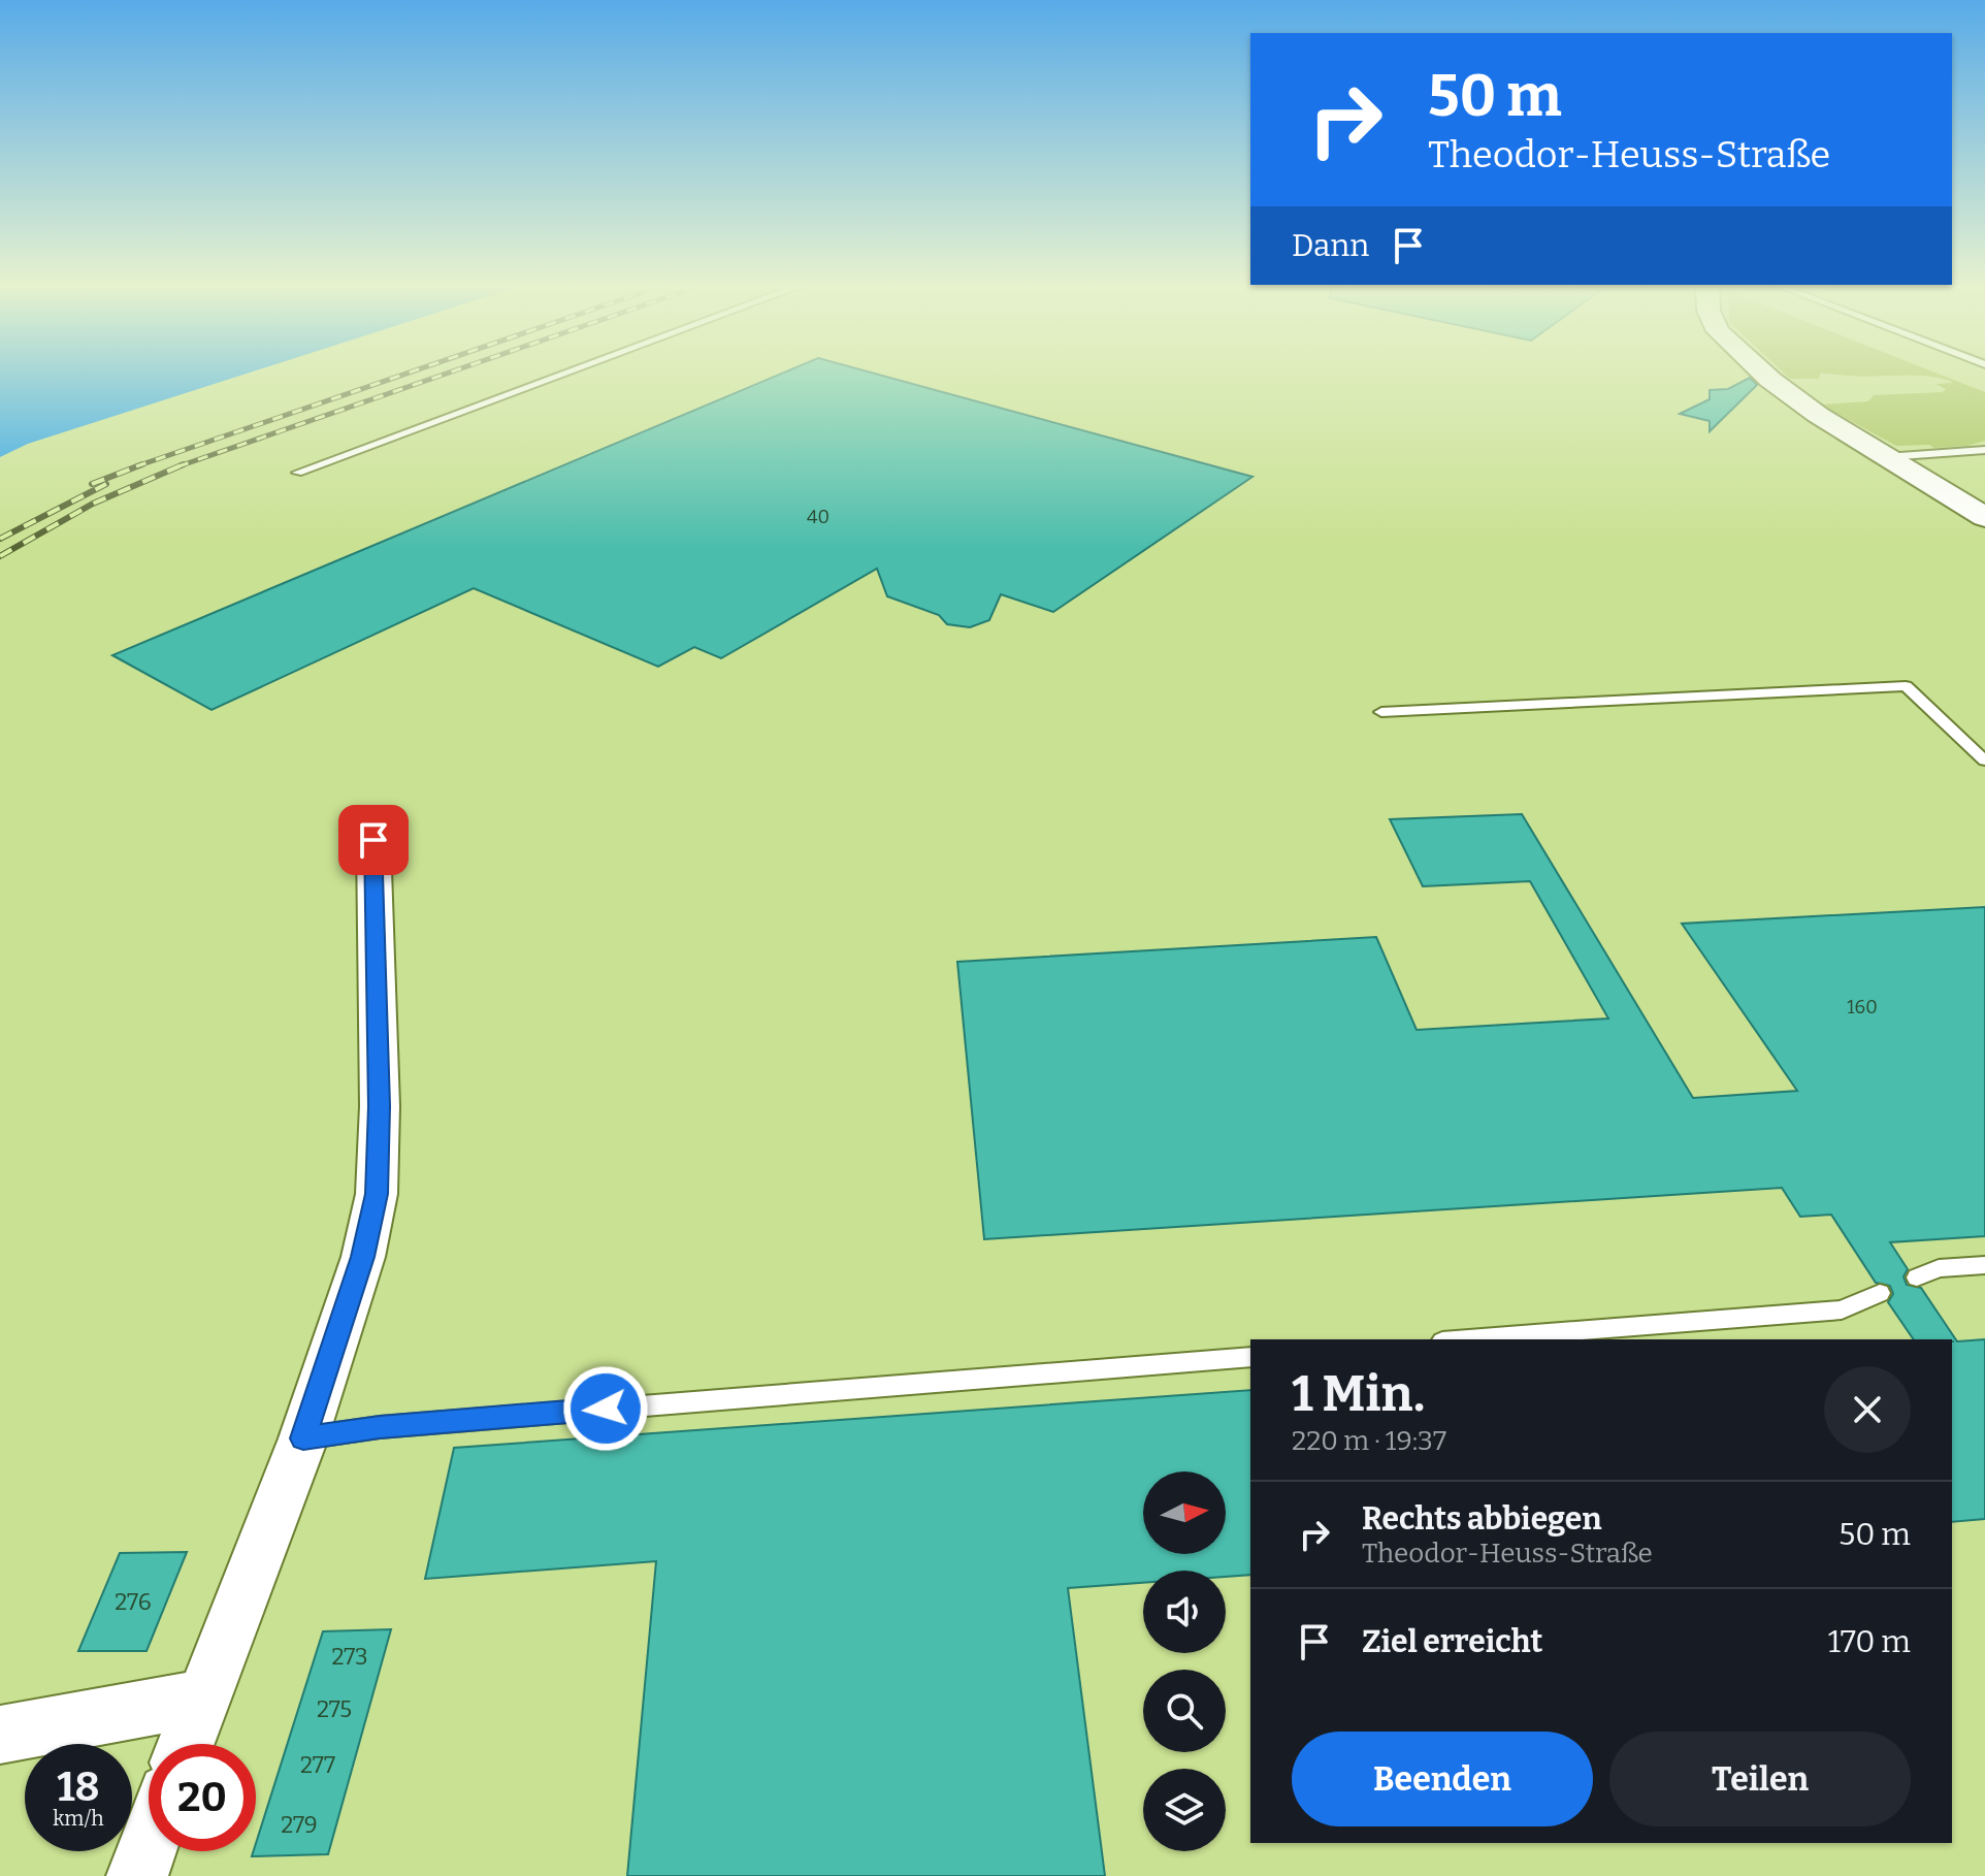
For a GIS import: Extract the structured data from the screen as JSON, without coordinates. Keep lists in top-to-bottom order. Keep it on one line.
{"house_numbers":["40","160","276","273","275","277","279"],"north":"right","page":{"turn":["50 m","Theodor-Heuss-Straße"],"then":"Dann","heading":["1 Min.","220 m · 19:37"],"list":[{"name":"Rechts abbiegen","note":"Theodor-Heuss-Straße","value":"50 m"},{"name":"Ziel erreicht","value":"170 m"}],"buttons":["Beenden","Teilen"],"speed":"18 km/h","limit":"20"}}
